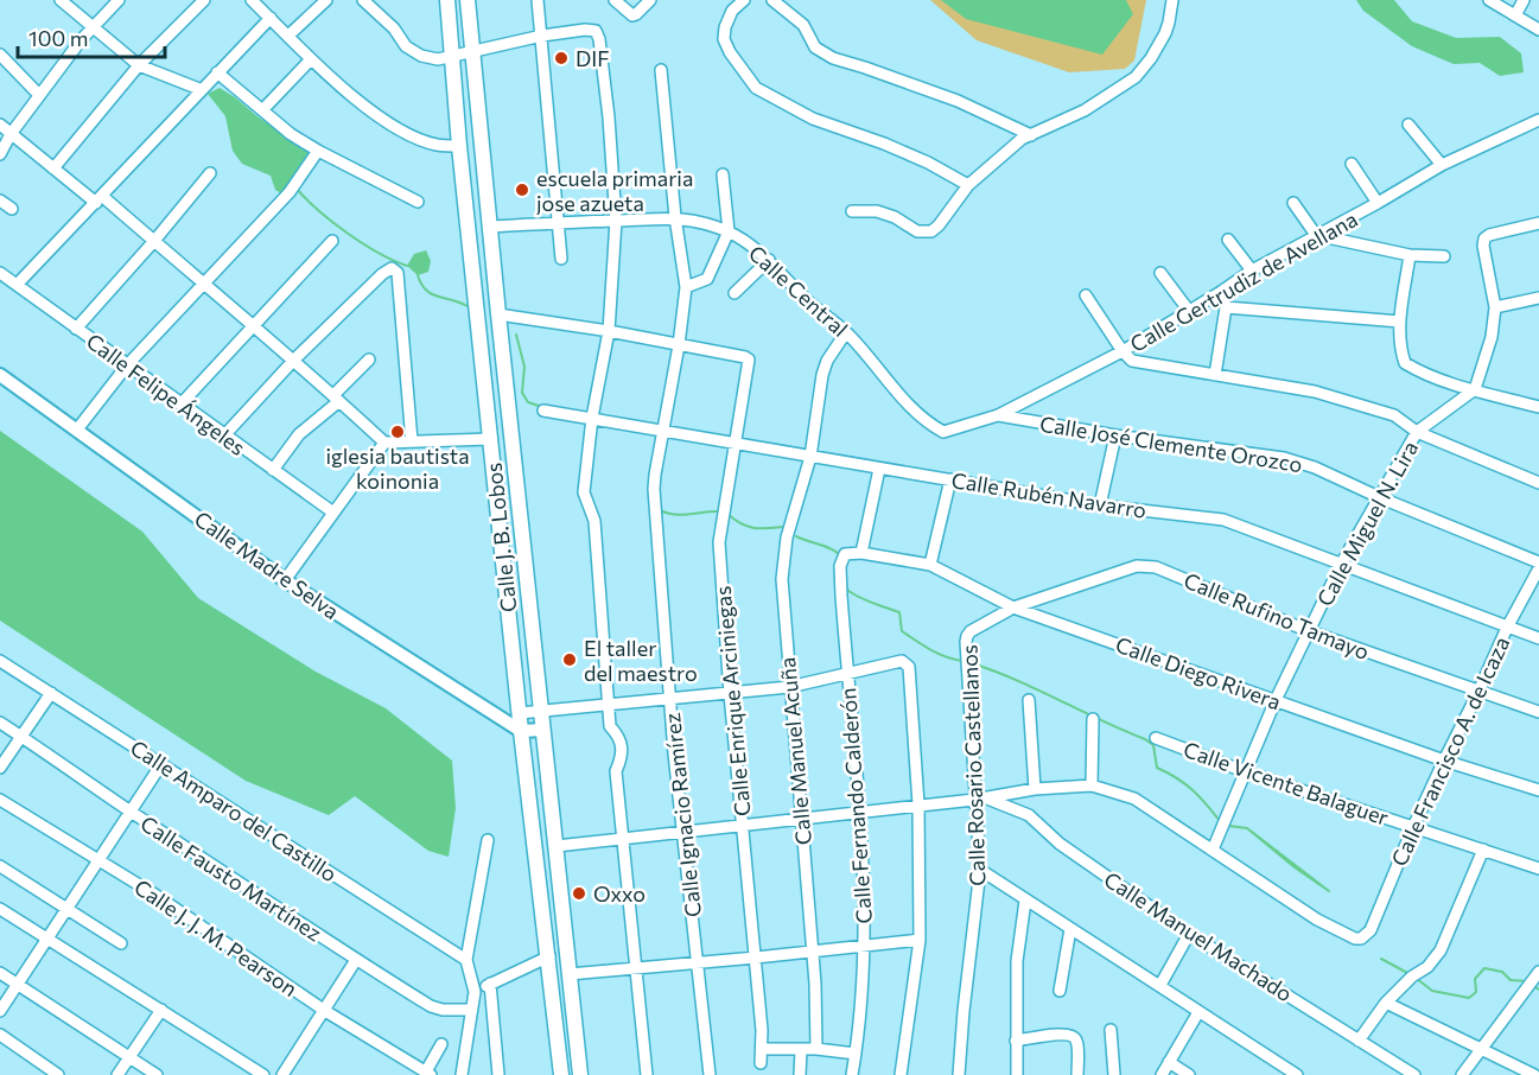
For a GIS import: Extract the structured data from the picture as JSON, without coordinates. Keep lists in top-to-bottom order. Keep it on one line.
{"streets":{"main road":["Calle J. B. Lobos"],"street":["Calle Gertrudiz de Avellana","Calle Central","Calle Felipe Ángeles","Calle José Clemente Orozco","Calle Rubén Navarro","Calle Miguel N. Lira","Calle Madre Selva","Calle Rufino Tamayo","Calle Diego Rivera","Calle Enrique Arciniegas","Calle Manuel Acuña","Calle Francisco A. de Icaza","Calle Rosario Castellanos","Calle Vicente Balaguer","Calle Fernando Calderón","Calle Amparo del Castillo","Calle Ignacio Ramírez","Calle Fausto Martínez","Calle Manuel Machado","Calle J. J. M. Pearson"]},"crossings":[["Calle Gertrudiz de Avellana","Calle Central"],["Calle Gertrudiz de Avellana","Calle José Clemente Orozco"],["Calle Central","Calle J. B. Lobos"],["Calle Central","Calle Manuel Acuña"],["Calle Central","Calle Ignacio Ramírez"],["Calle José Clemente Orozco","Calle Miguel N. Lira"],["Calle José Clemente Orozco","Calle Francisco A. de Icaza"],["Calle Rubén Navarro","Calle Miguel N. Lira"],["Calle Rubén Navarro","Calle Enrique Arciniegas"],["Calle Rubén Navarro","Calle Manuel Acuña"],["Calle Rubén Navarro","Calle Francisco A. de Icaza"],["Calle Rubén Navarro","Calle Ignacio Ramírez"],["Calle Miguel N. Lira","Calle Rufino Tamayo"],["Calle Miguel N. Lira","Calle Diego Rivera"],["Calle Miguel N. Lira","Calle Vicente Balaguer"],["Calle Miguel N. Lira","Calle Manuel Machado"],["Calle J. B. Lobos","Calle Madre Selva"],["Calle J. B. Lobos","Calle Manuel Machado"],["Calle Rufino Tamayo","Calle Diego Rivera"],["Calle Rufino Tamayo","Calle Francisco A. de Icaza"],["Calle Rufino Tamayo","Calle Rosario Castellanos"],["Calle Diego Rivera","Calle Francisco A. de Icaza"],["Calle Diego Rivera","Calle Rosario Castellanos"],["Calle Diego Rivera","Calle Fernando Calderón"],["Calle Enrique Arciniegas","Calle Ignacio Ramírez"],["Calle Enrique Arciniegas","Calle Manuel Machado"],["Calle Manuel Acuña","Calle Manuel Machado"],["Calle Francisco A. de Icaza","Calle Vicente Balaguer"],["Calle Francisco A. de Icaza","Calle Manuel Machado"],["Calle Rosario Castellanos","Calle Manuel Machado"],["Calle Fernando Calderón","Calle Manuel Machado"],["Calle Ignacio Ramírez","Calle Manuel Machado"]],"places":["DIF","escuela primaria jose azueta","iglesia bautista koinonia","El taller del maestro","Oxxo"],"scale_bar":"100 m"}
